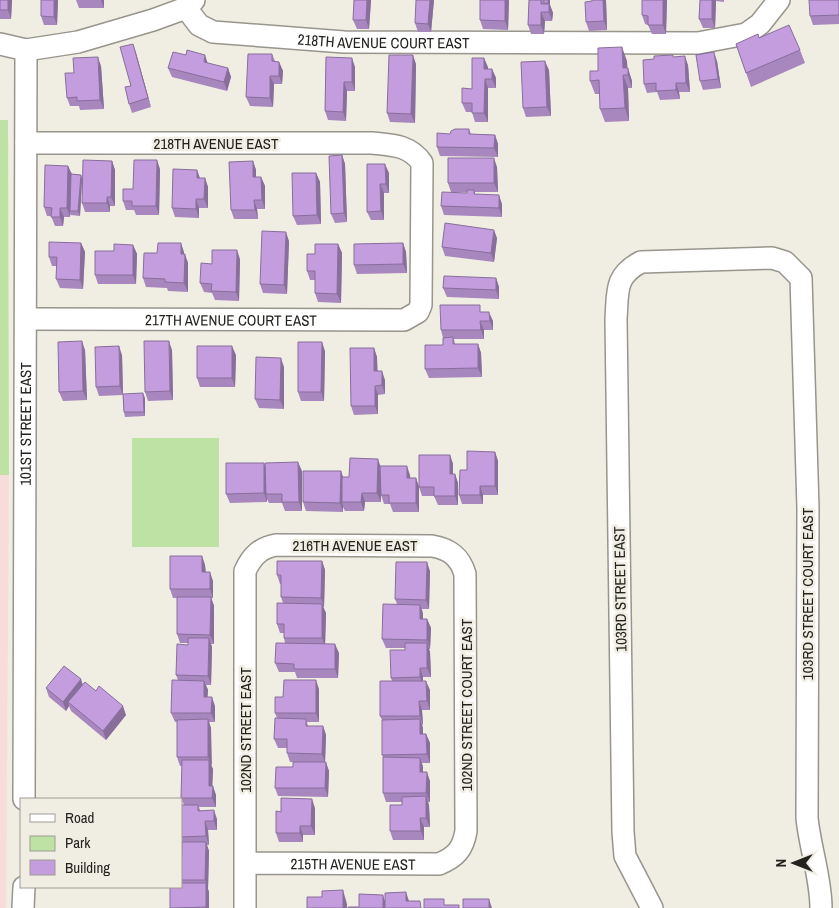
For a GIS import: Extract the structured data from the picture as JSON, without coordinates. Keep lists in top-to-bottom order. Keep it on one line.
{"streets":{"street":["218TH AVENUE COURT EAST","218TH AVENUE EAST","217TH AVENUE COURT EAST","101ST STREET EAST","216TH AVENUE EAST","103RD STREET EAST","103RD STREET COURT EAST","102ND STREET COURT EAST","102ND STREET EAST","215TH AVENUE EAST"]},"crossings":[["218TH AVENUE COURT EAST","101ST STREET EAST"],["218TH AVENUE EAST","217TH AVENUE COURT EAST"],["218TH AVENUE EAST","101ST STREET EAST"],["217TH AVENUE COURT EAST","101ST STREET EAST"],["216TH AVENUE EAST","102ND STREET COURT EAST"],["216TH AVENUE EAST","102ND STREET EAST"],["103RD STREET EAST","103RD STREET COURT EAST"],["102ND STREET COURT EAST","215TH AVENUE EAST"],["102ND STREET EAST","215TH AVENUE EAST"]],"legend":["Road","Park","Building"],"north":"left"}
